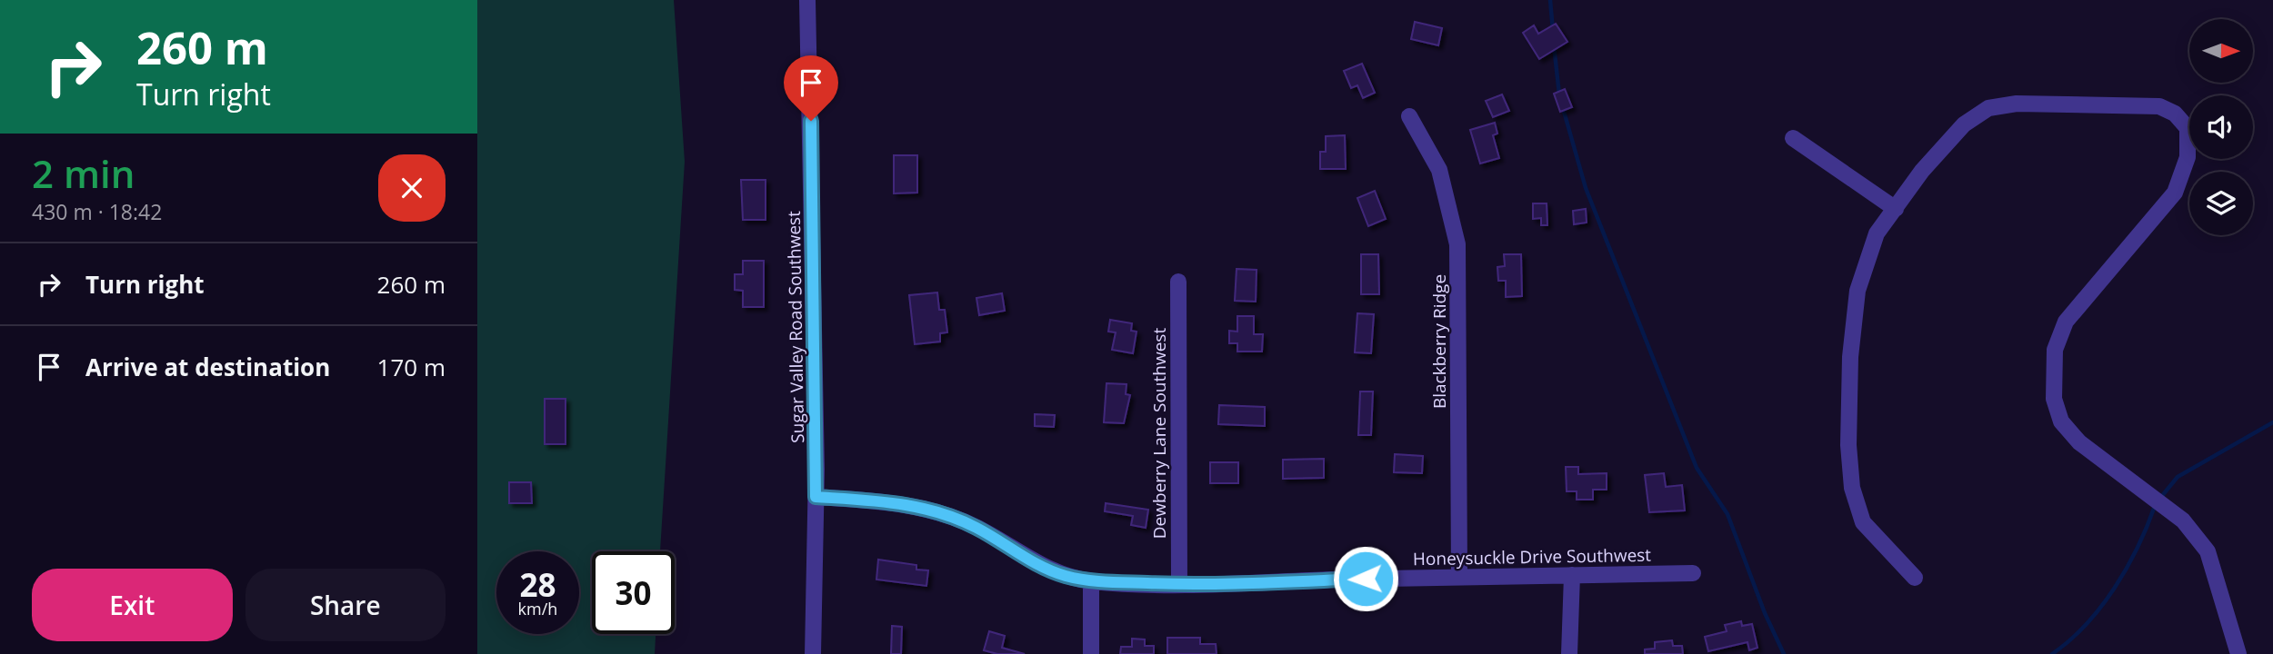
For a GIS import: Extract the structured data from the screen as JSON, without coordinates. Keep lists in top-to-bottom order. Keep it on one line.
{"streets":{"street":["Sugar Valley Road Southwest","Blackberry Ridge","Dewberry Lane Southwest","Honeysuckle Drive Southwest"]},"crossings":[["Sugar Valley Road Southwest","Honeysuckle Drive Southwest"],["Blackberry Ridge","Honeysuckle Drive Southwest"],["Dewberry Lane Southwest","Honeysuckle Drive Southwest"]],"north":"right","page":{"turn":["260 m","Turn right"],"heading":["2 min","430 m · 18:42"],"list":[{"name":"Turn right","value":"260 m"},{"name":"Arrive at destination","value":"170 m"}],"speed":"28 km/h","limit":"30","buttons":["Exit","Share"]}}
